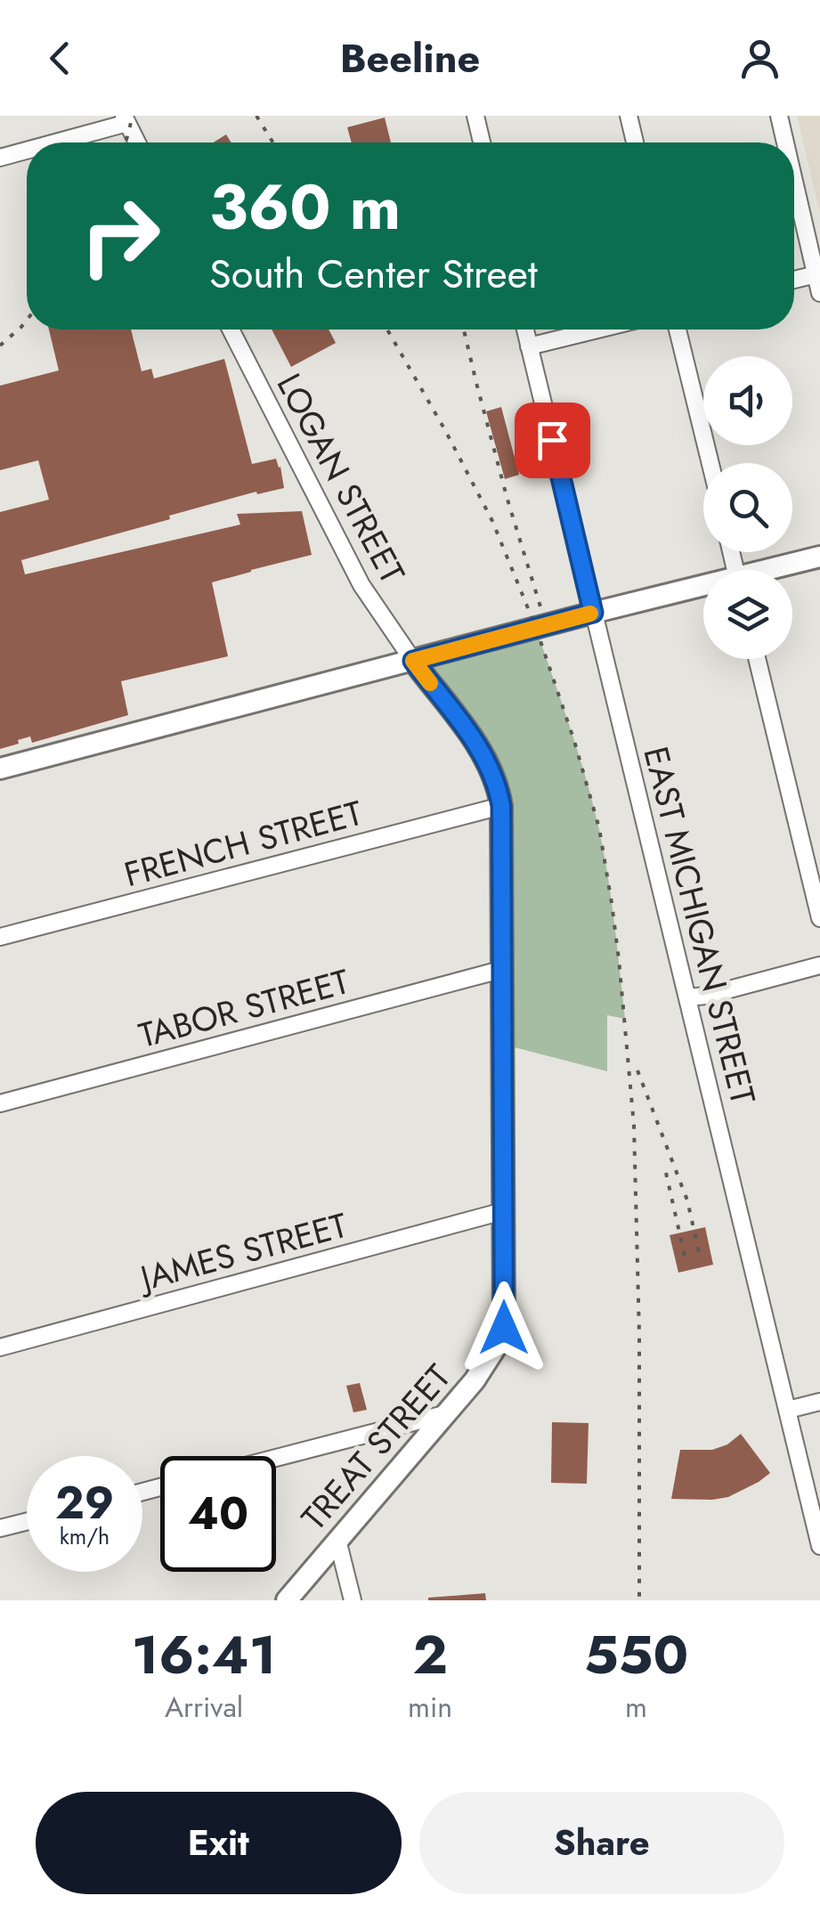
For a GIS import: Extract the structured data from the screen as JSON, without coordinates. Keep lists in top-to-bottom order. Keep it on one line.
{"streets":{"street":["LOGAN STREET","FRENCH STREET","EAST MICHIGAN STREET","TABOR STREET","JAMES STREET","TREAT STREET"]},"crossings":[["LOGAN STREET","TREAT STREET"],["FRENCH STREET","TREAT STREET"],["TABOR STREET","TREAT STREET"],["JAMES STREET","TREAT STREET"]],"page":{"header":"Beeline","turn":["360 m","South Center Street"],"speed":"29 km/h","limit":"40","eta":["16:41","Arrival","2","min","550","m"],"buttons":["Exit","Share"]}}
